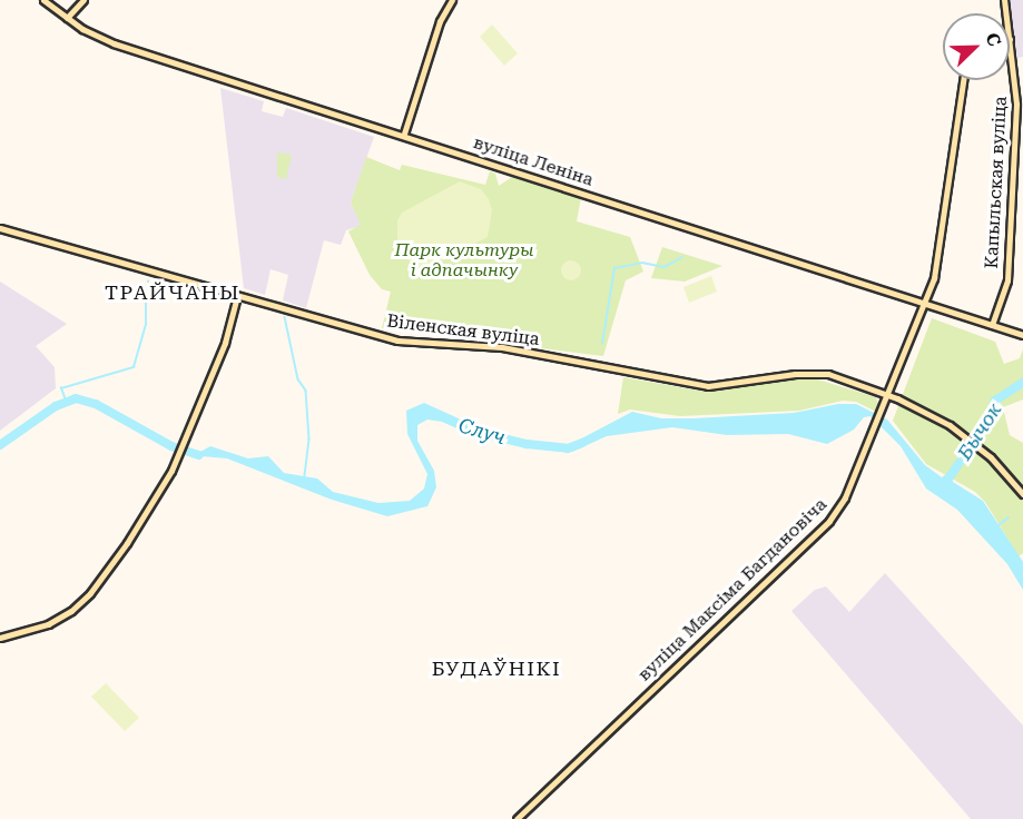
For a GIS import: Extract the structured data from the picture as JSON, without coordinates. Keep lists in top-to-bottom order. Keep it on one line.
{"streets":{"main road":["вуліца Леніна","Капыльская вуліца","Віленская вуліца","вуліца Максіма Багдановіча"]},"crossings":[["вуліца Леніна","Капыльская вуліца"],["вуліца Леніна","вуліца Максіма Багдановіча"],["Віленская вуліца","вуліца Максіма Багдановіча"]],"districts":["ТРАЙЧАНЫ","БУДАЎНІКІ"],"water":["Случ","Бычок"],"parks":["Парк культуры і адпачынку"],"north":"top right"}
